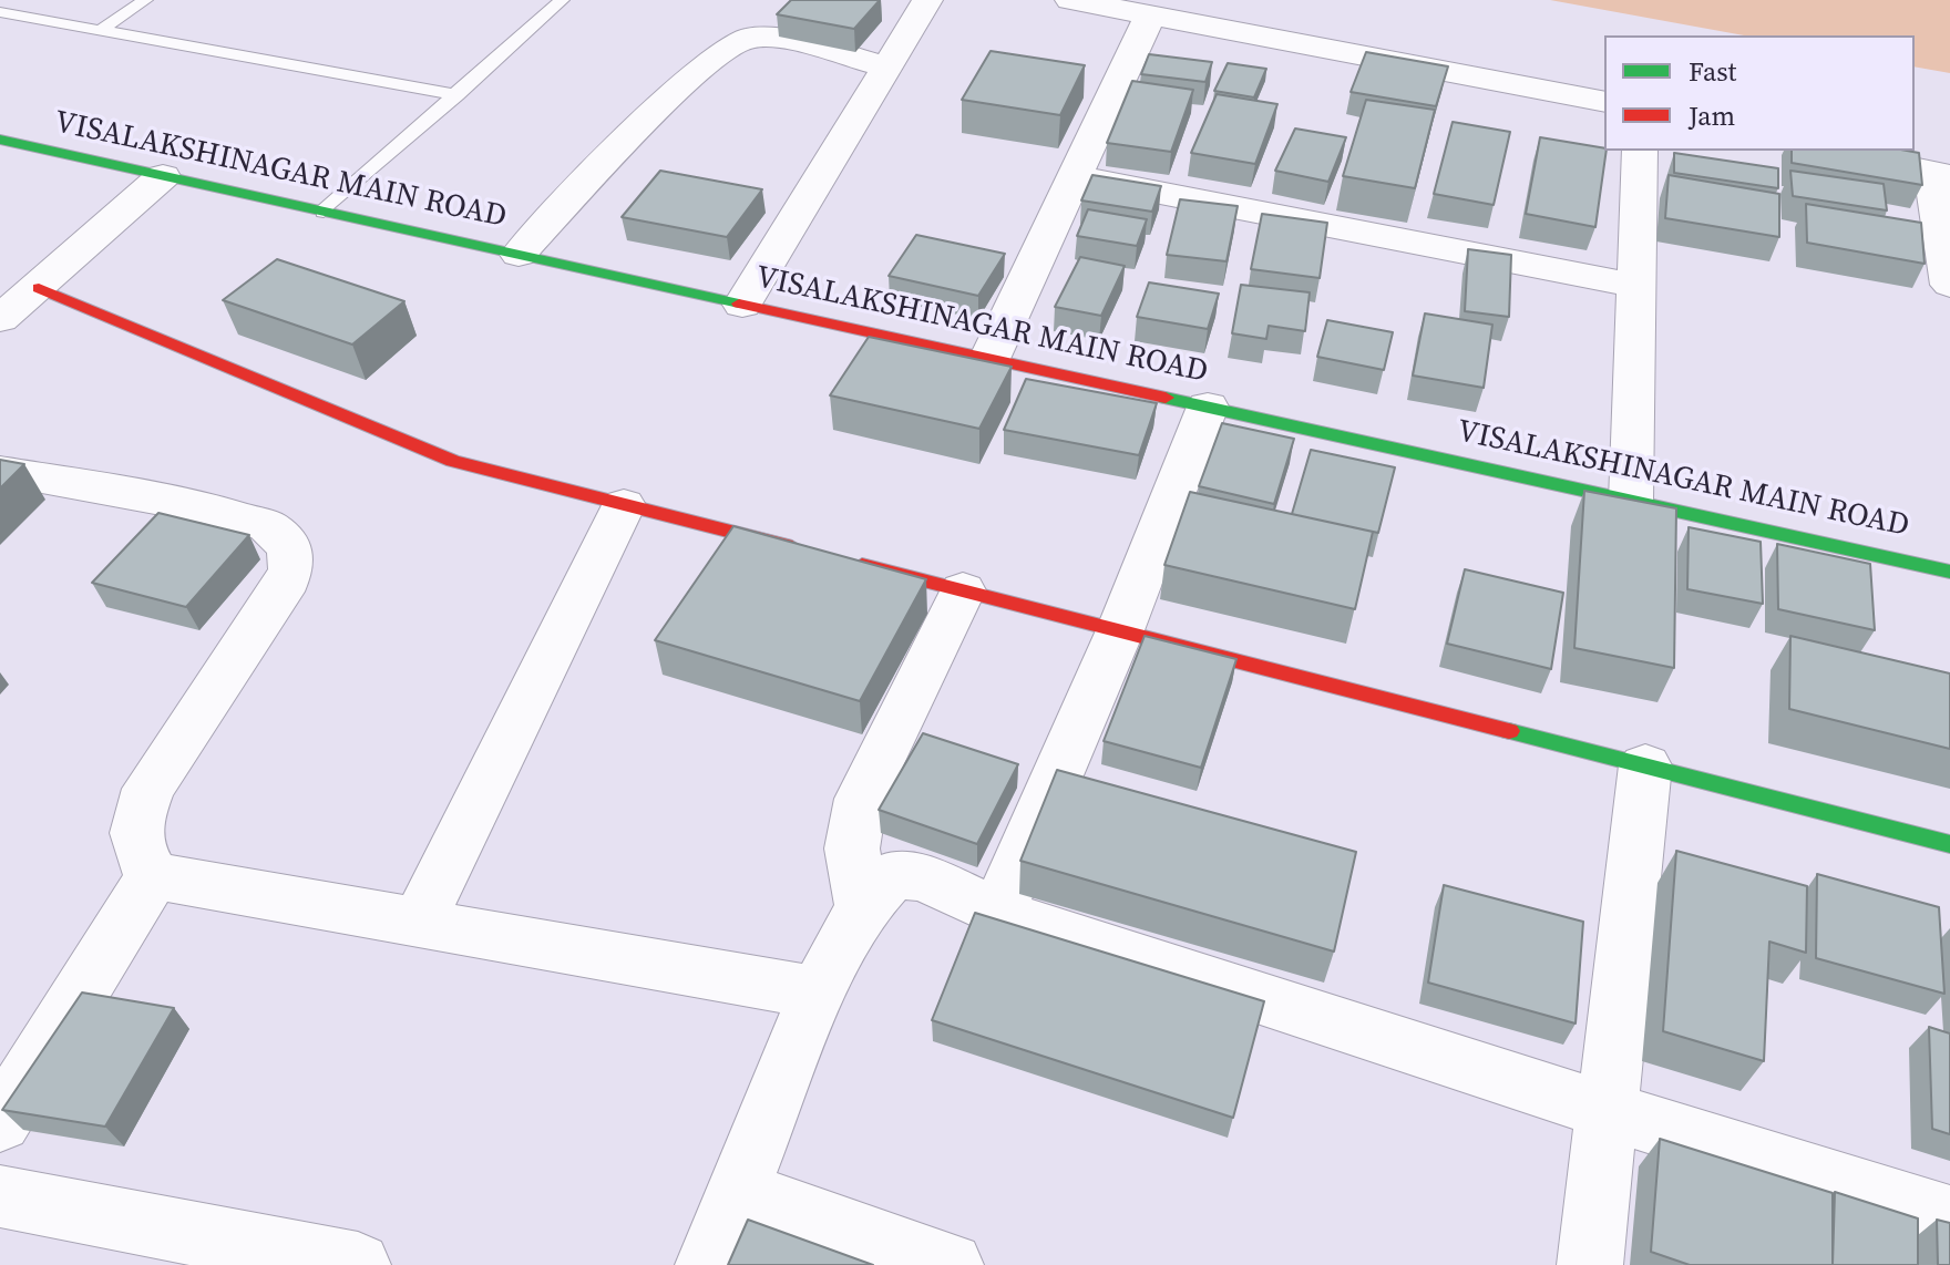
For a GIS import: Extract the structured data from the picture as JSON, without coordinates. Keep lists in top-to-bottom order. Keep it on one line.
{"streets":{"street":["VISALAKSHINAGAR MAIN ROAD"]},"legend":["Fast","Jam"]}
